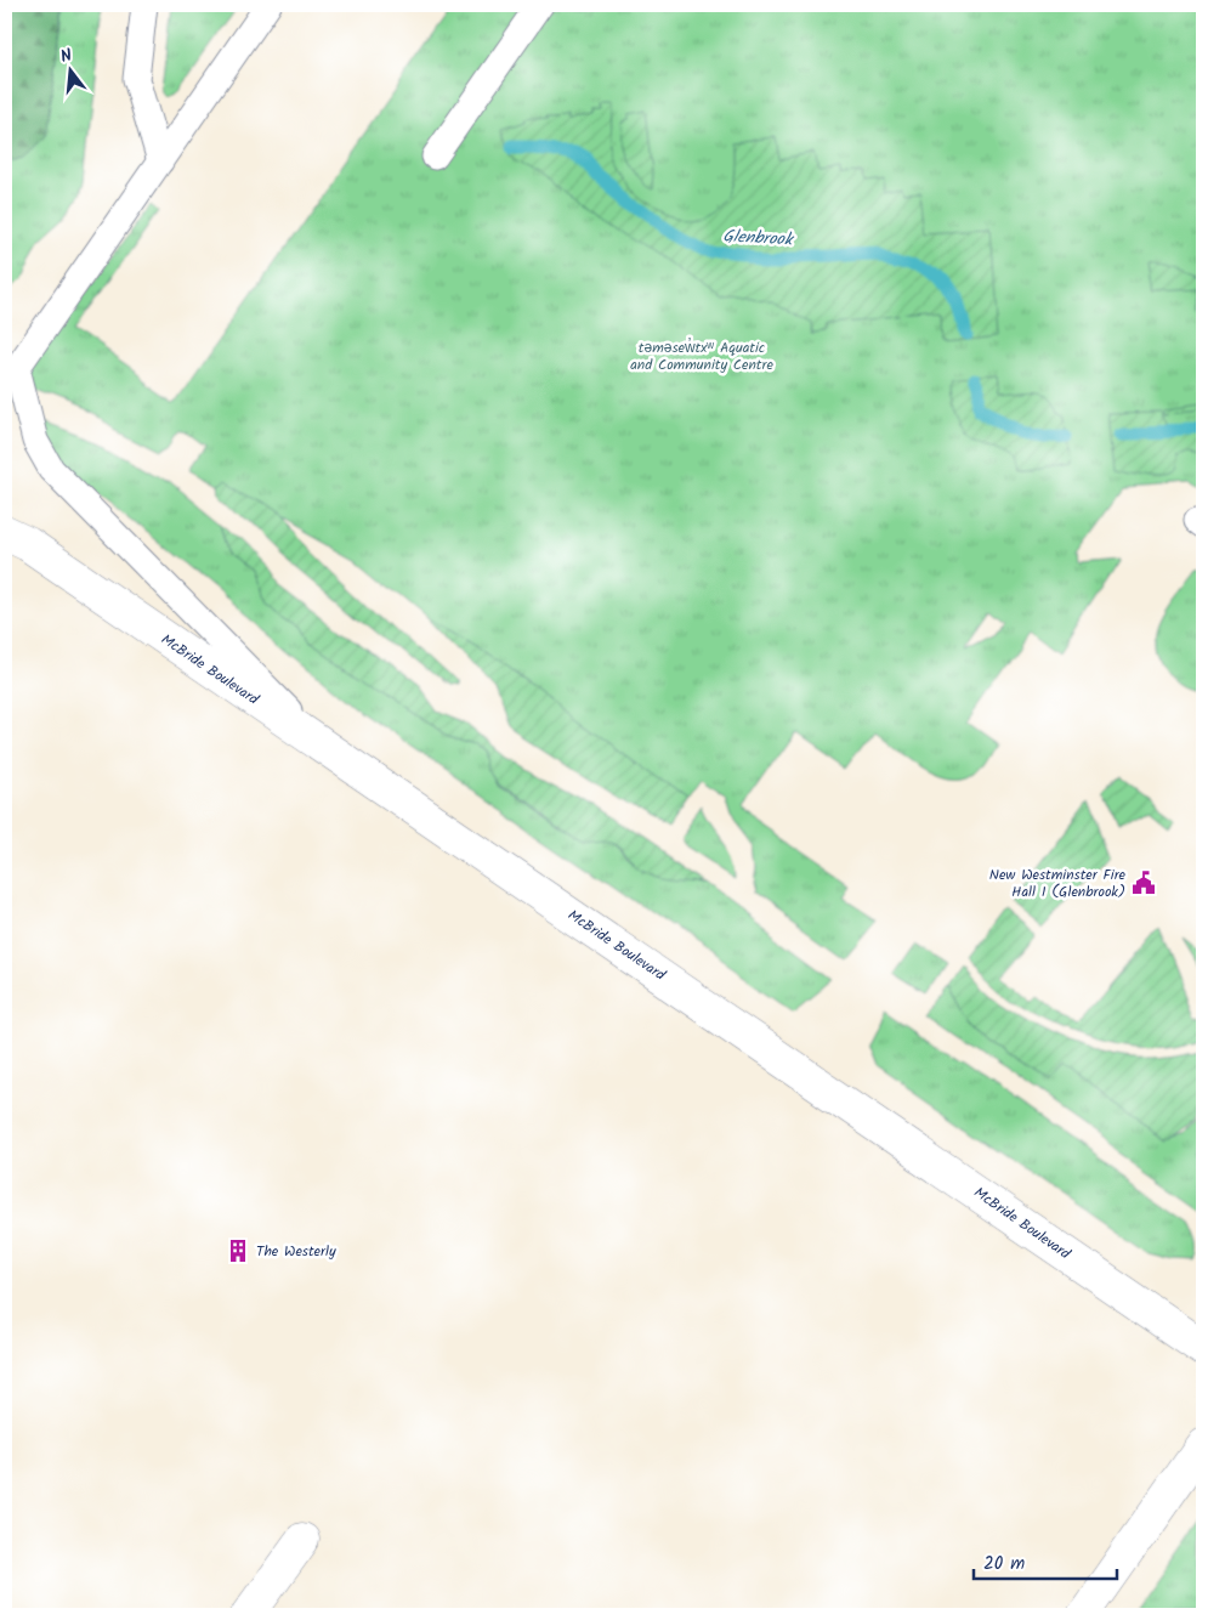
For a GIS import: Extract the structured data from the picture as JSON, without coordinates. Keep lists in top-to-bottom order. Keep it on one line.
{"streets":{"main road":["McBride Boulevard"]},"water":["Glenbrook"],"parks":["təməsew̓txʷ Aquatic and Community Centre"],"places":{"public building":["New Westminster Fire Hall 1 (Glenbrook)"],"building":["The Westerly"]},"scale_bar":"20 m","north":"top"}
